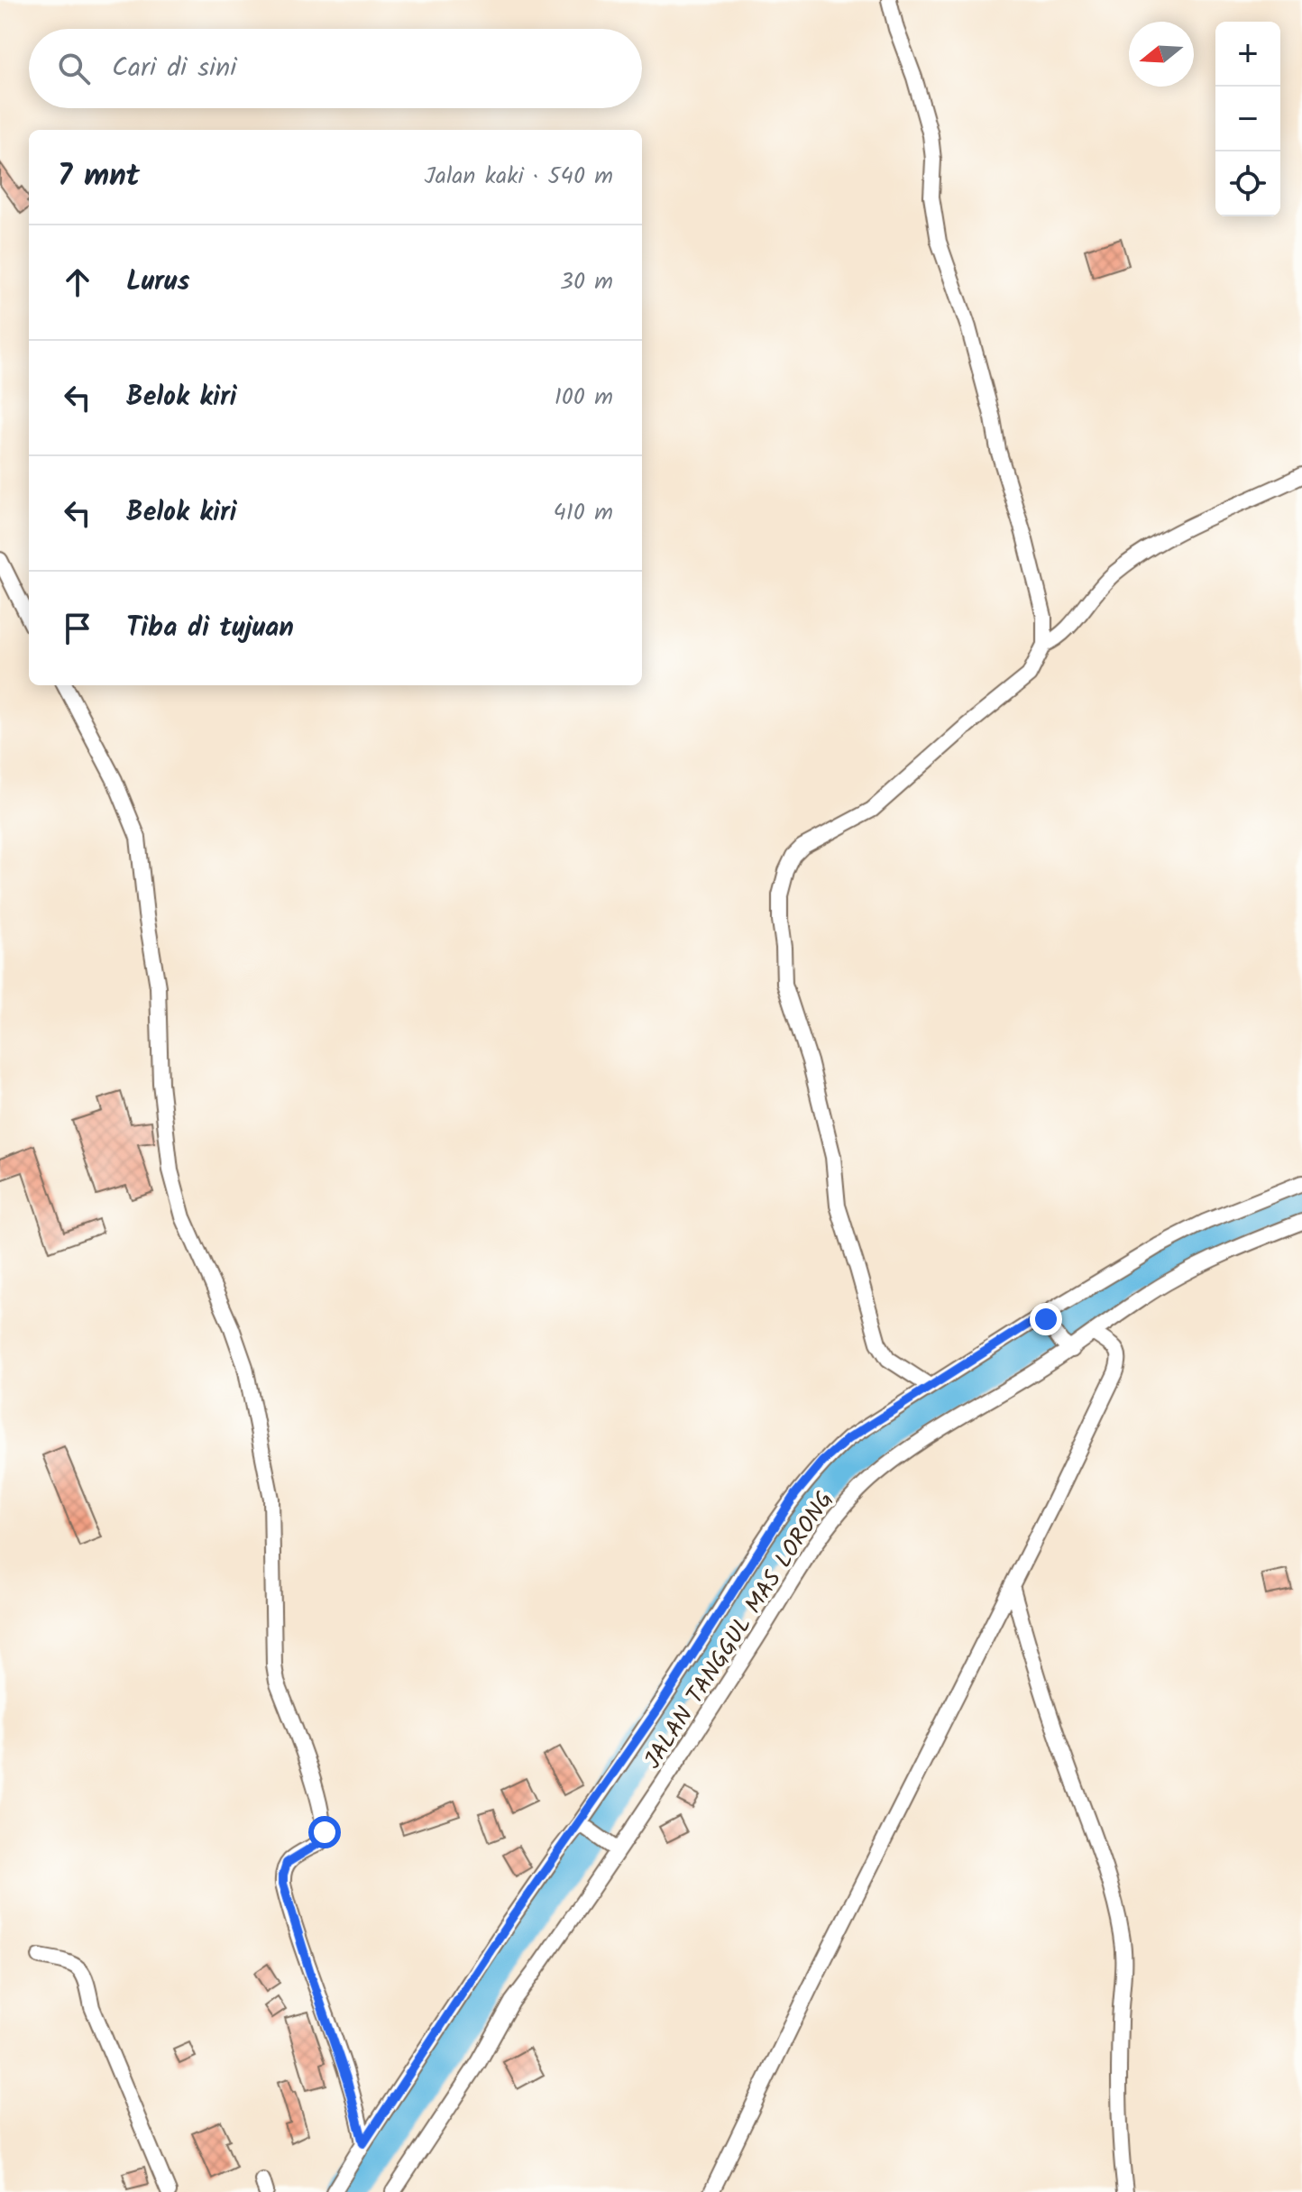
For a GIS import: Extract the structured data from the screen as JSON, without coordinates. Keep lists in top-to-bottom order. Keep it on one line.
{"streets":{"street":["JALAN TANGGUL MAS LORONG"]},"north":"left","page":{"map_buttons":["+","−"],"search":"Cari di sini","heading":["7 mnt","Jalan kaki · 540 m"],"list":[["Lurus","30 m"],["Belok kiri","100 m"],["Belok kiri","410 m"],"Tiba di tujuan"]}}
